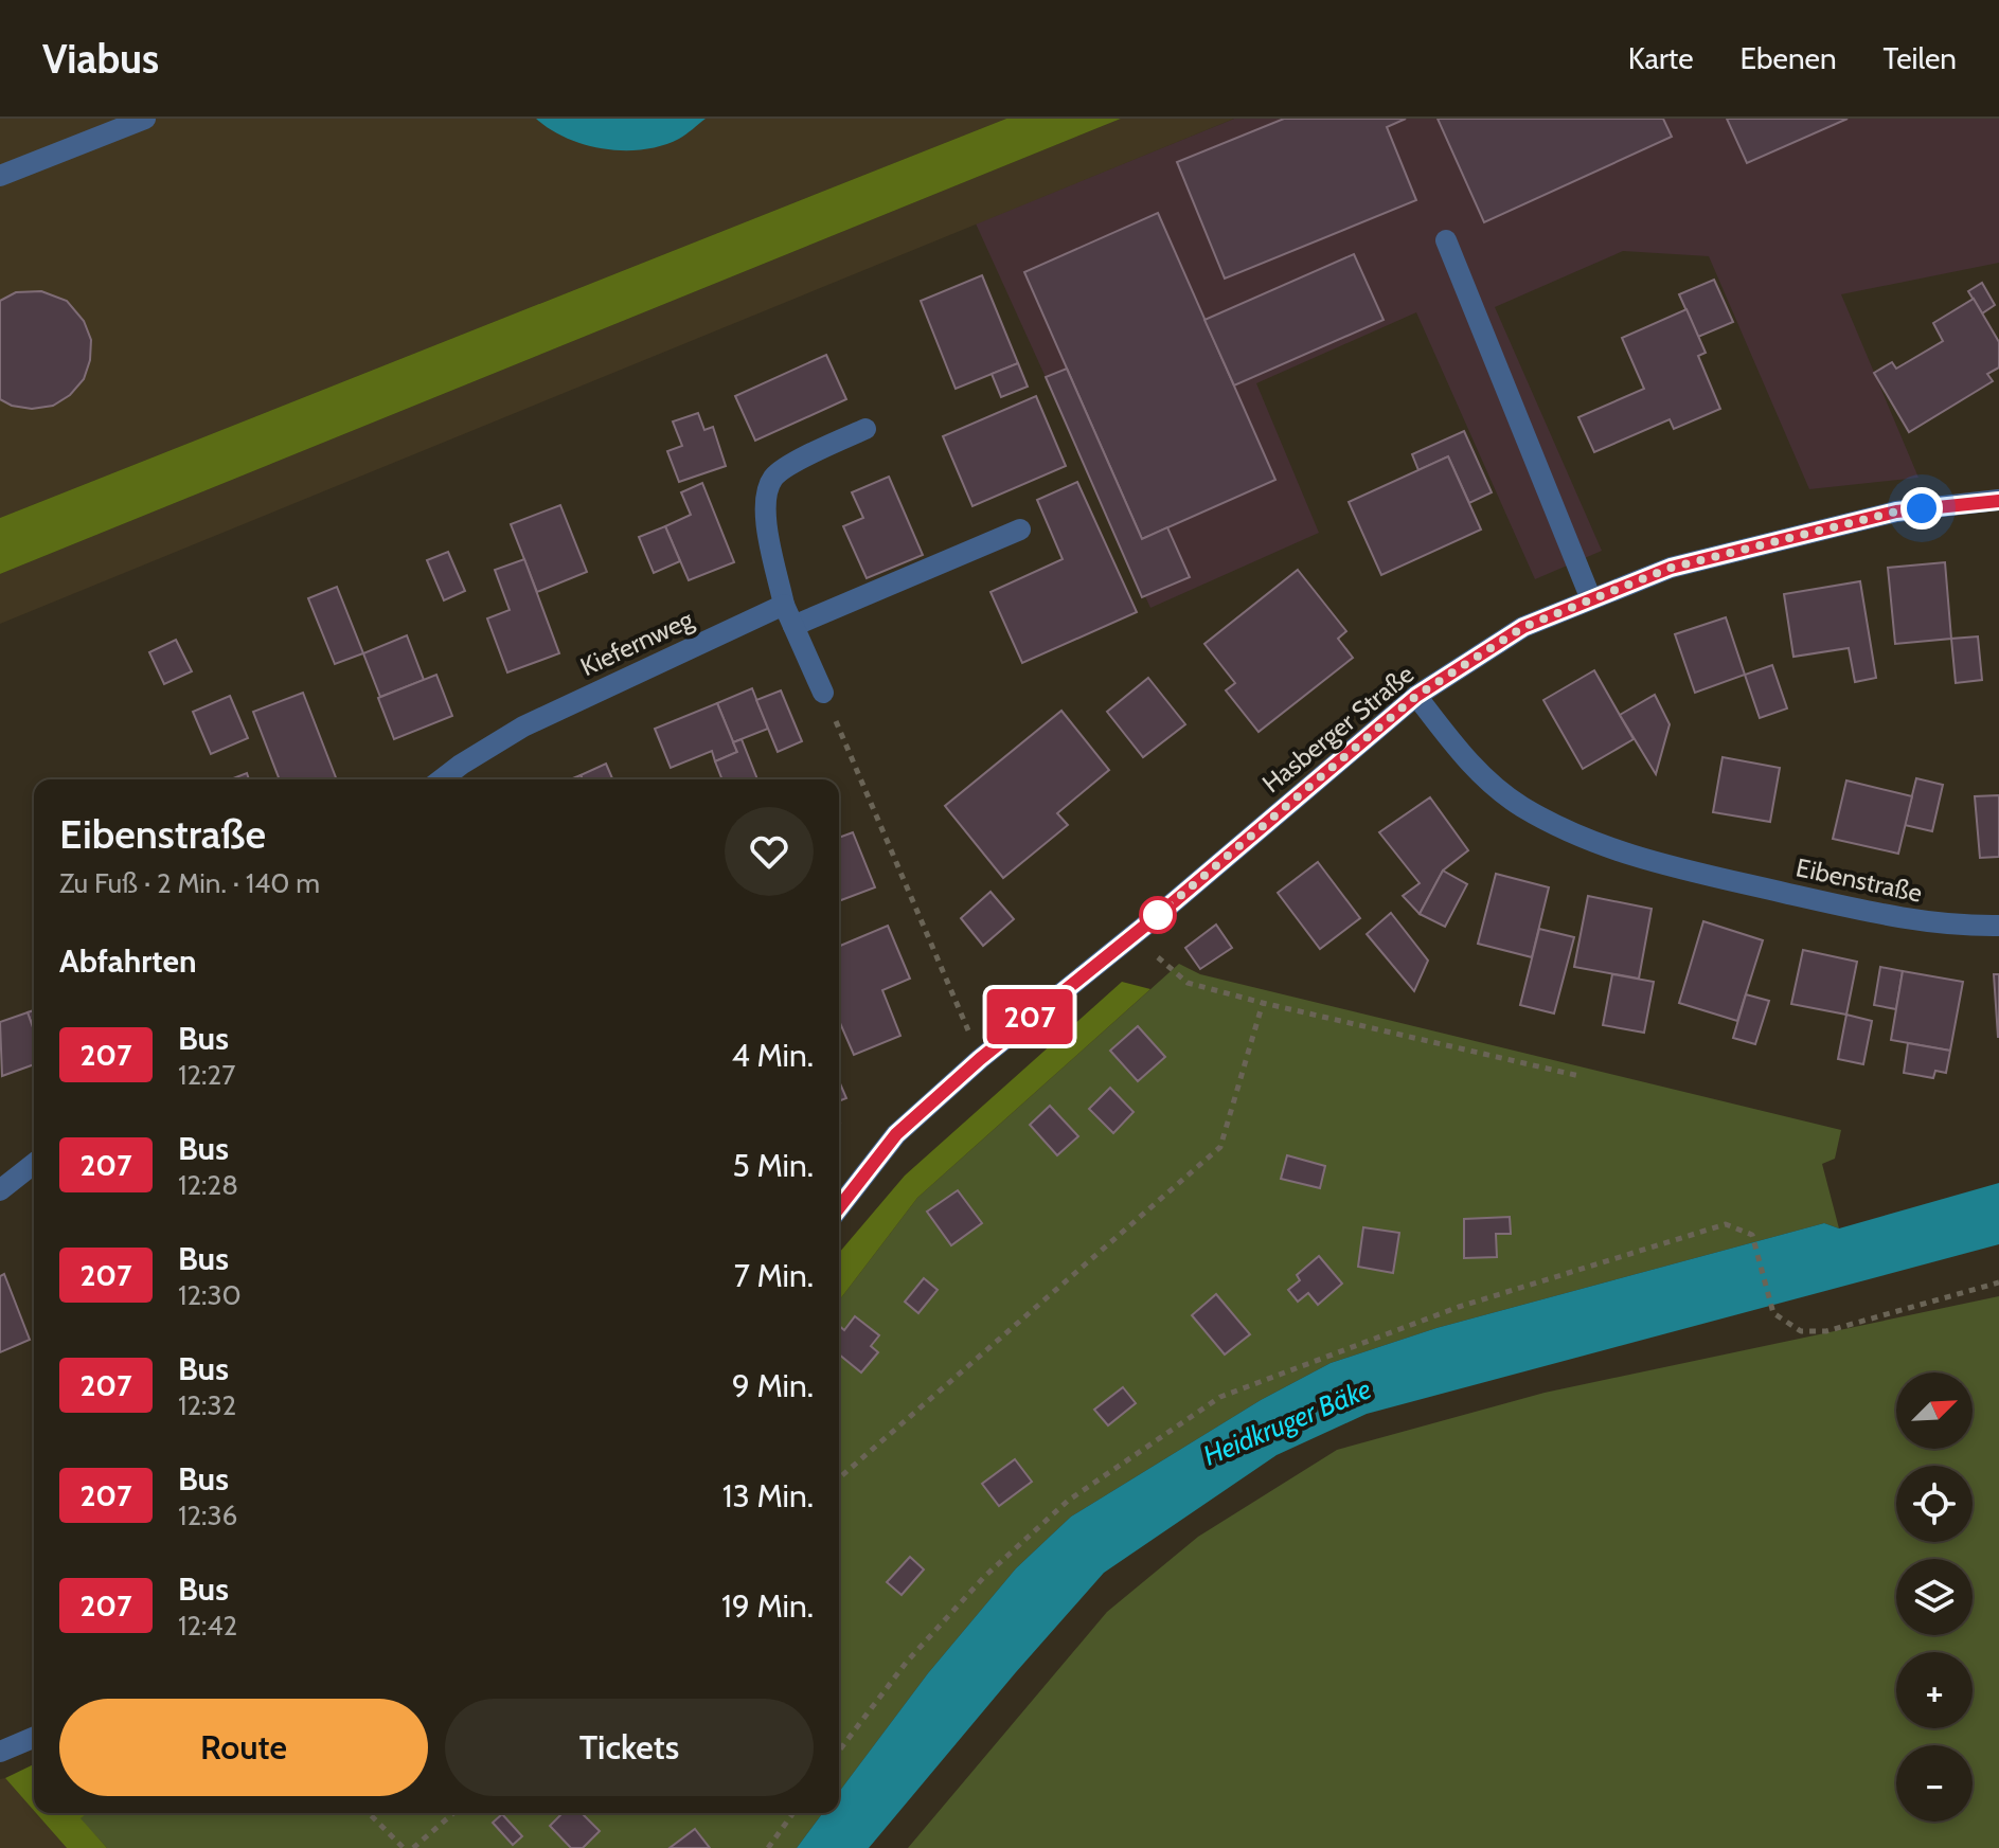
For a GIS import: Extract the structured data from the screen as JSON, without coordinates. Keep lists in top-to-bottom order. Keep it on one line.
{"streets":{"street":["Kiefernweg","Hasberger Straße","Eibenstraße"]},"crossings":[["Hasberger Straße","Eibenstraße"]],"water":["Heidkruger Bäke"],"lines":["bus line 207"],"north":"top right","page":{"header":"Viabus","nav":["Karte","Ebenen","Teilen"],"on_map":"207","heading":[["Eibenstraße","Zu Fuß · 2 Min. · 140 m"],"Abfahrten"],"list":[{"mark":"207","name":"Bus","note":"12:27","value":"4 Min."},{"mark":"207","name":"Bus","note":"12:28","value":"5 Min."},{"mark":"207","name":"Bus","note":"12:30","value":"7 Min."},{"mark":"207","name":"Bus","note":"12:32","value":"9 Min."},{"mark":"207","name":"Bus","note":"12:36","value":"13 Min."},{"mark":"207","name":"Bus","note":"12:42","value":"19 Min."}],"map_buttons":["+","−"],"buttons":["Route","Tickets"]}}
